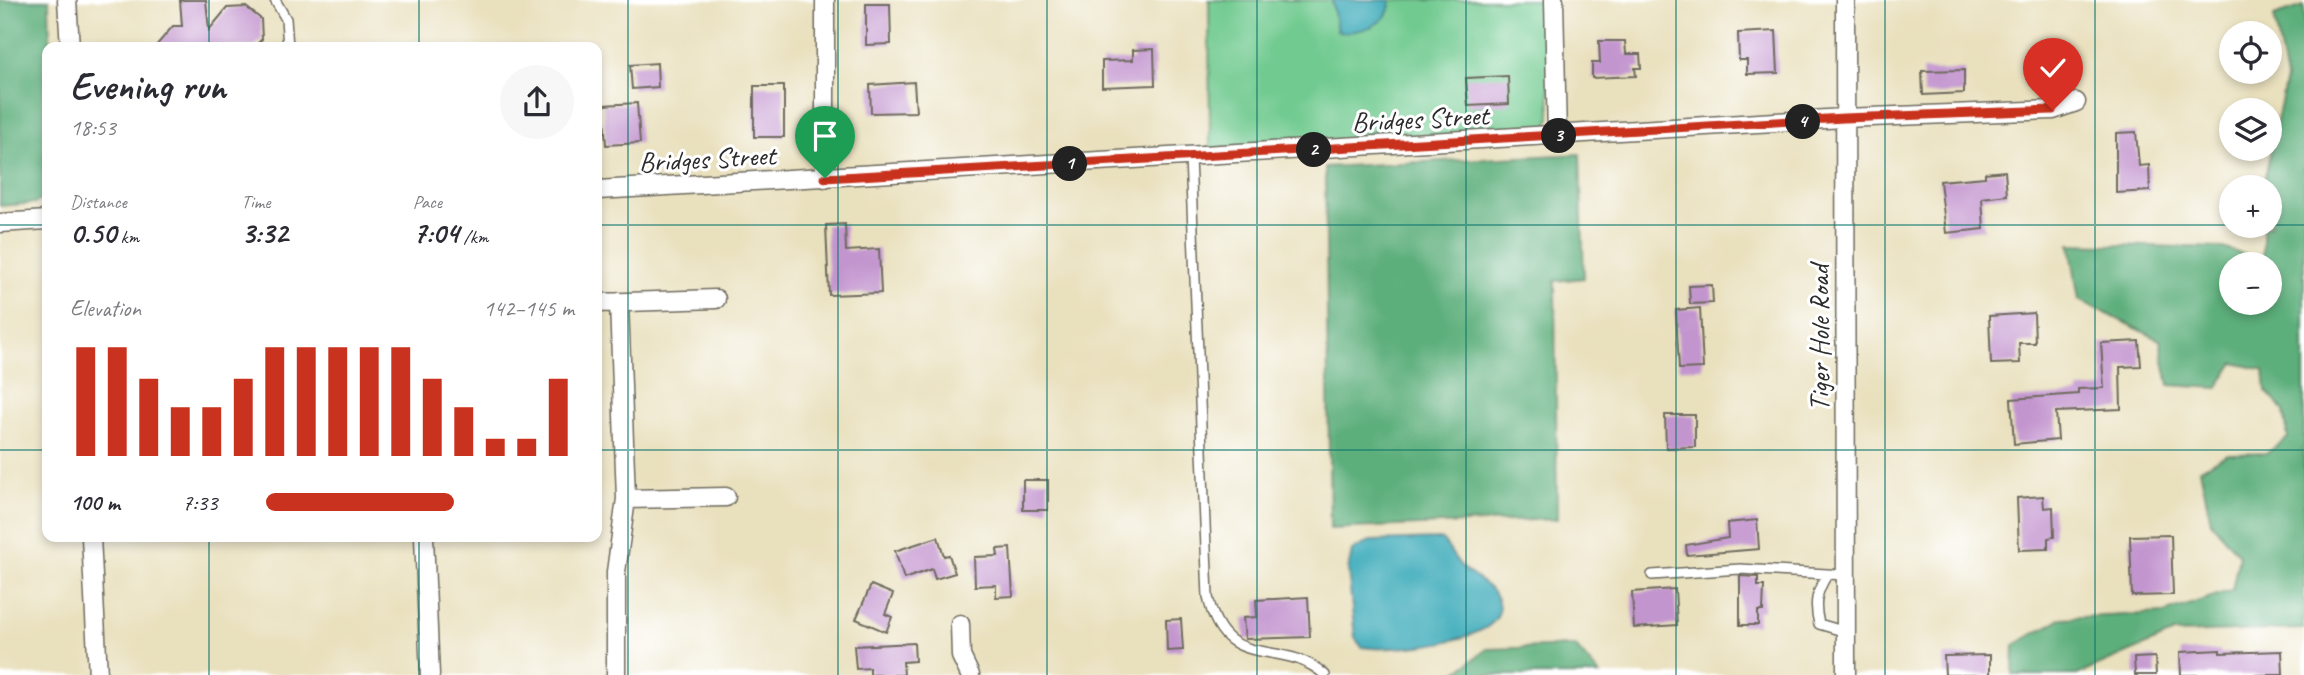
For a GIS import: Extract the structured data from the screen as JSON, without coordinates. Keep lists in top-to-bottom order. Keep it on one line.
{"streets":{"street":["Bridges Street","Tiger Hole Road"]},"crossings":[["Bridges Street","Tiger Hole Road"]],"page":{"map_buttons":["+","−"],"heading":["Evening run","18:53"],"pins":["4","3","2","1"],"stats":[["Distance","0.50 km"],["Time","3:32"],["Pace","7:04 /km"]],"chart":["Elevation","142–145 m"],"list":[{"name":"100 m","note":"7:33"}]}}
